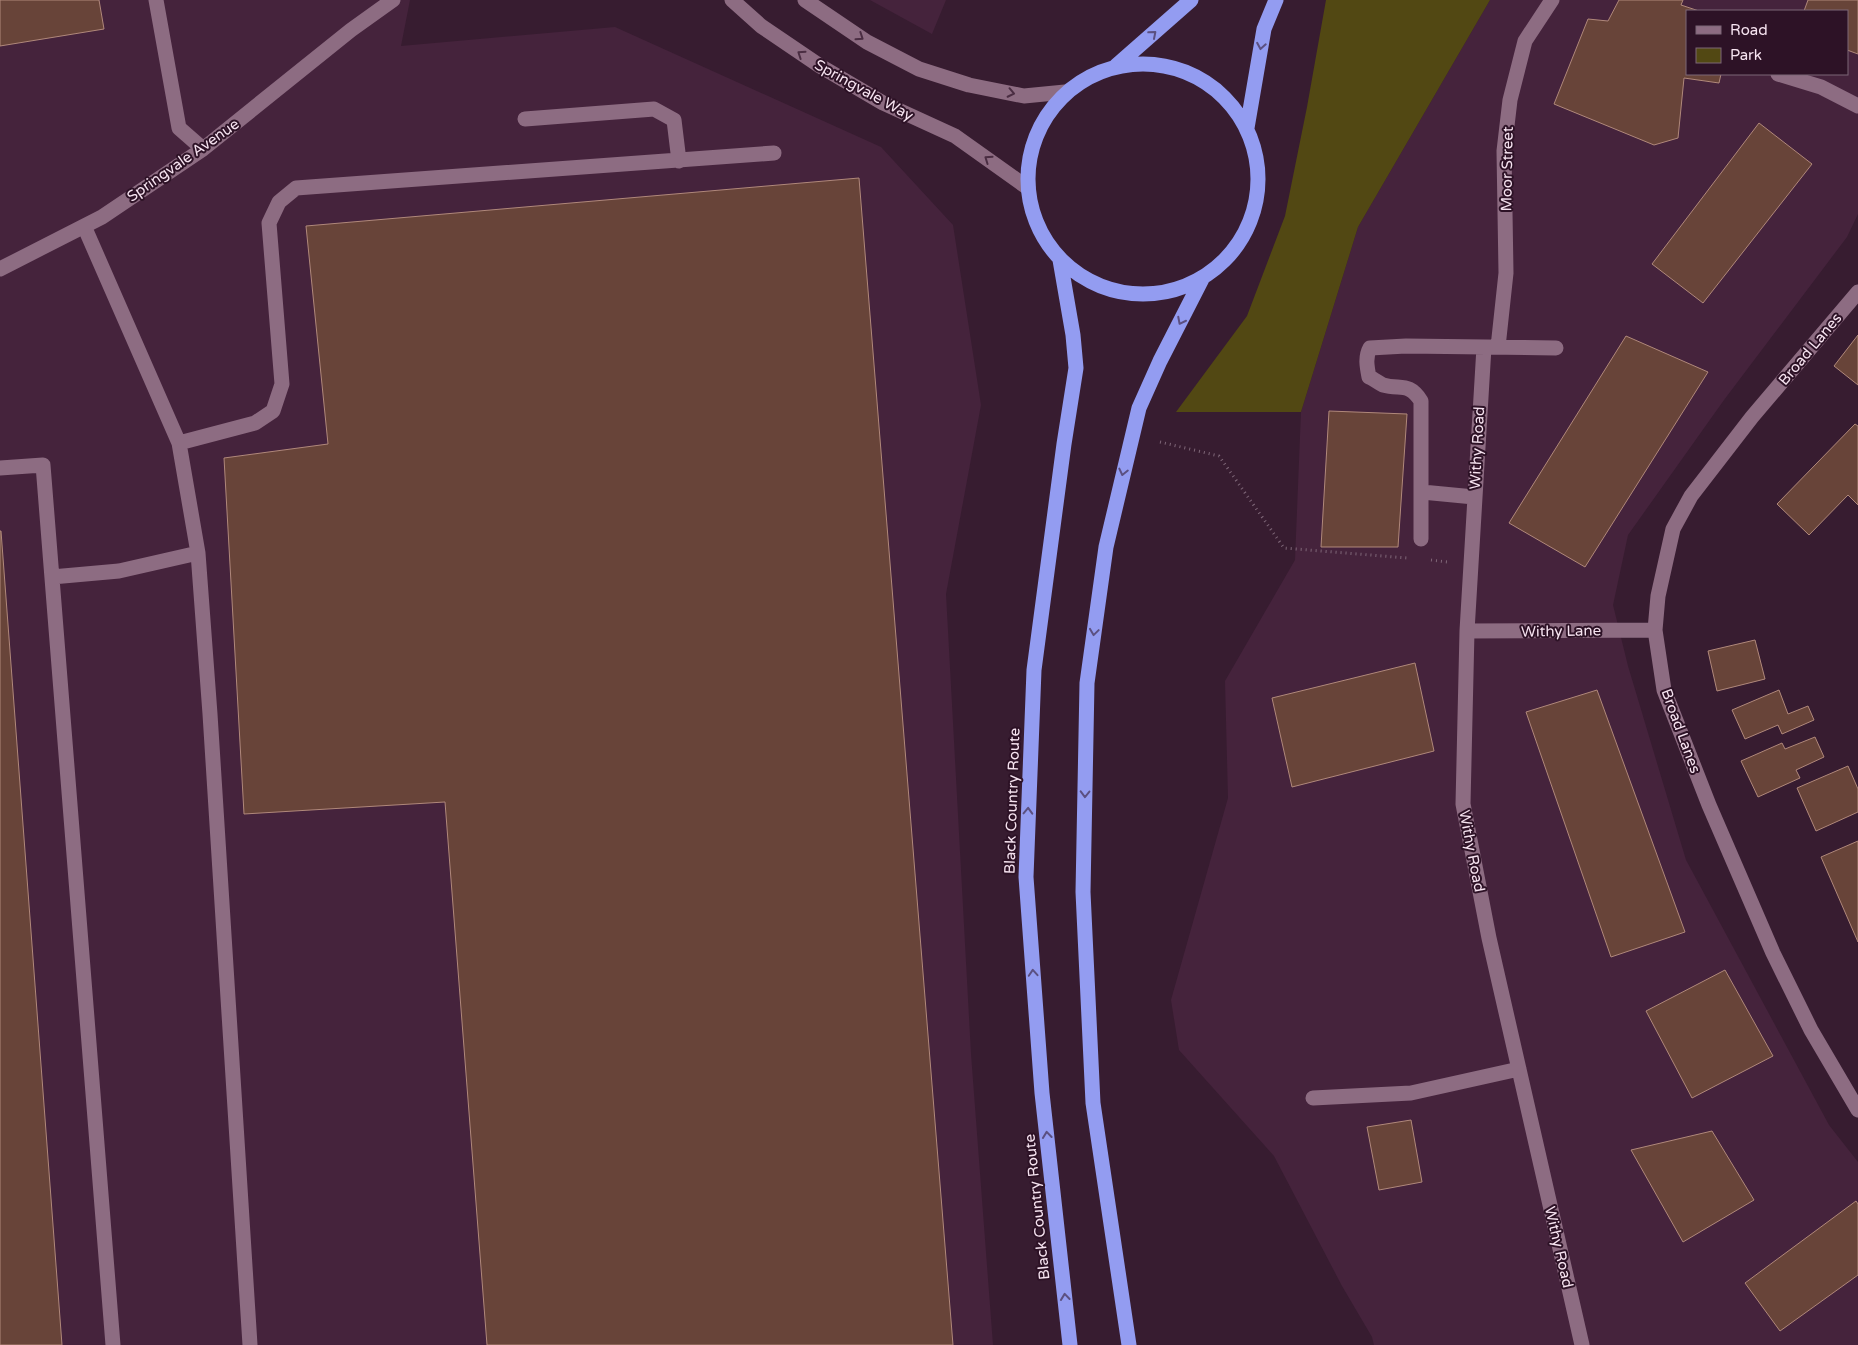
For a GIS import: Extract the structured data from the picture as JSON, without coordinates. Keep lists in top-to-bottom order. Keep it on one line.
{"streets":{"highway":["Black Country Route"],"street":["Springvale Way","Springvale Avenue","Moor Street","Broad Lanes","Withy Road","Withy Lane"]},"crossings":[["Moor Street","Withy Road"],["Broad Lanes","Withy Lane"],["Withy Road","Withy Lane"]],"legend":["Road","Park"]}
